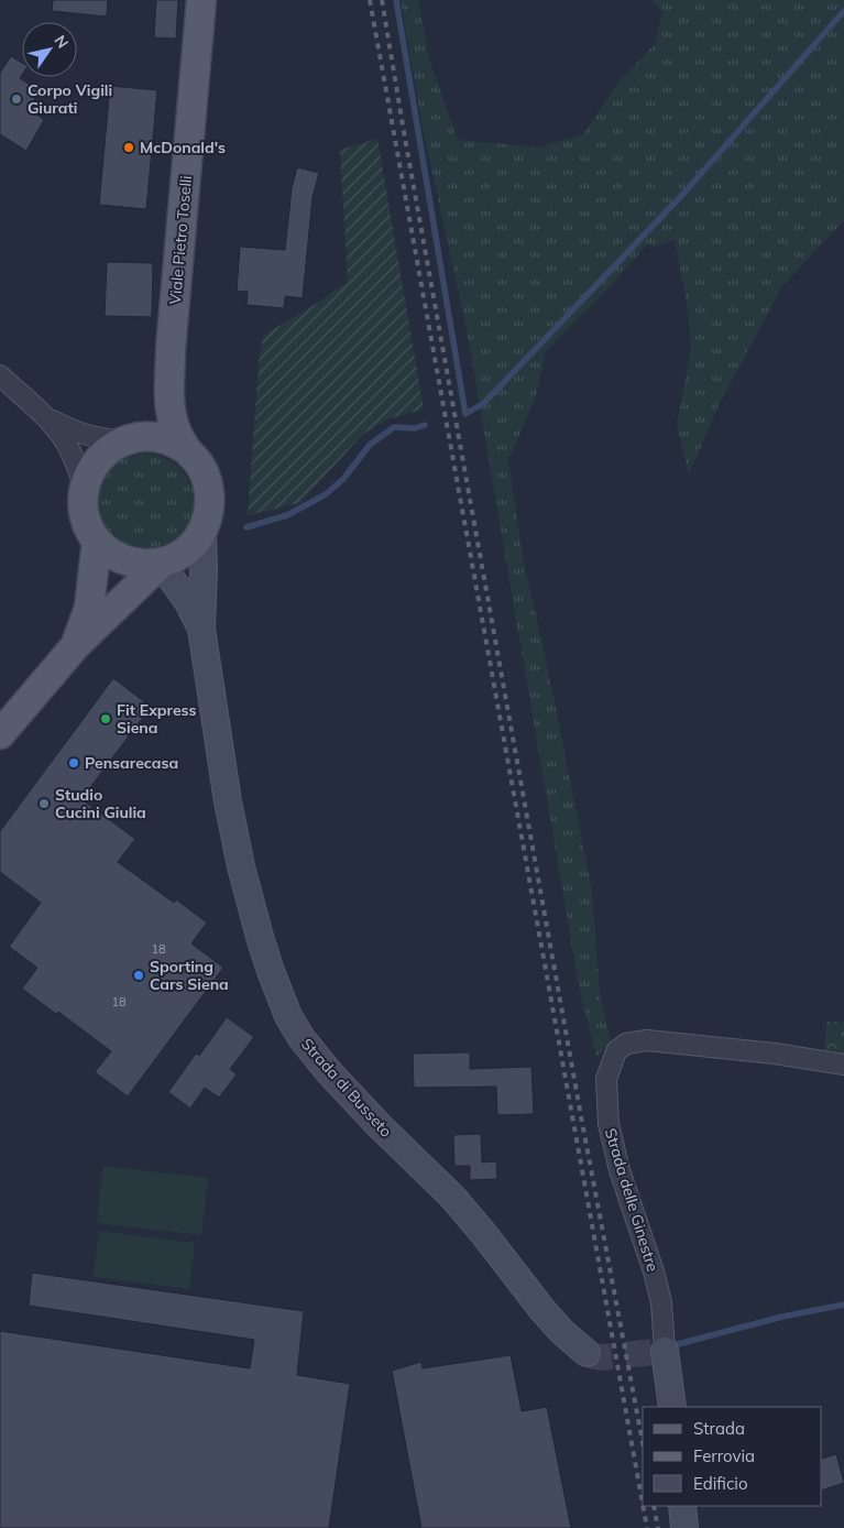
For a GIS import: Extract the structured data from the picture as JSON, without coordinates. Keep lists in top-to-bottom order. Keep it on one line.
{"streets":{"main road":["Viale Pietro Toselli"],"street":["Strada di Busseto","Strada delle Ginestre"]},"crossings":[["Viale Pietro Toselli","Strada di Busseto"]],"places":["Corpo Vigili Giurati","McDonald's","Fit Express Siena","Pensarecasa","Studio Cucini Giulia","Sporting Cars Siena"],"house_numbers":["18","18"],"legend":["Strada","Ferrovia","Edificio"],"north":"top right"}
